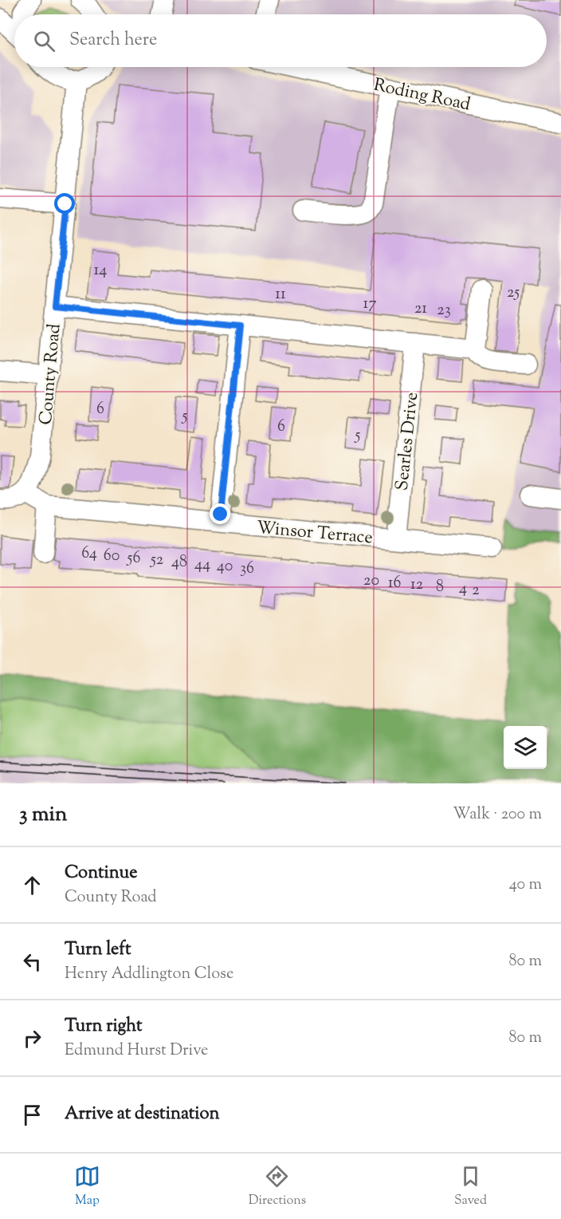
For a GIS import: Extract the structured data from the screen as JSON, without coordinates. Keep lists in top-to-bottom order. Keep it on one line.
{"streets":{"street":["Roding Road","County Road","Searles Drive","Winsor Terrace"]},"crossings":[["County Road","Winsor Terrace"],["Searles Drive","Winsor Terrace"]],"house_numbers":["14","25","11","17","21","23","6","5","6","5","64","60","56","52","48","44","40","36","20","16","12","8","4","2"],"page":{"search":"Search here","heading":["3 min","Walk · 200 m"],"list":[["Continue","County Road","40 m"],["Turn left","Henry Addlington Close","80 m"],["Turn right","Edmund Hurst Drive","80 m"],"Arrive at destination"],"nav":["Map","Directions","Saved"]}}
